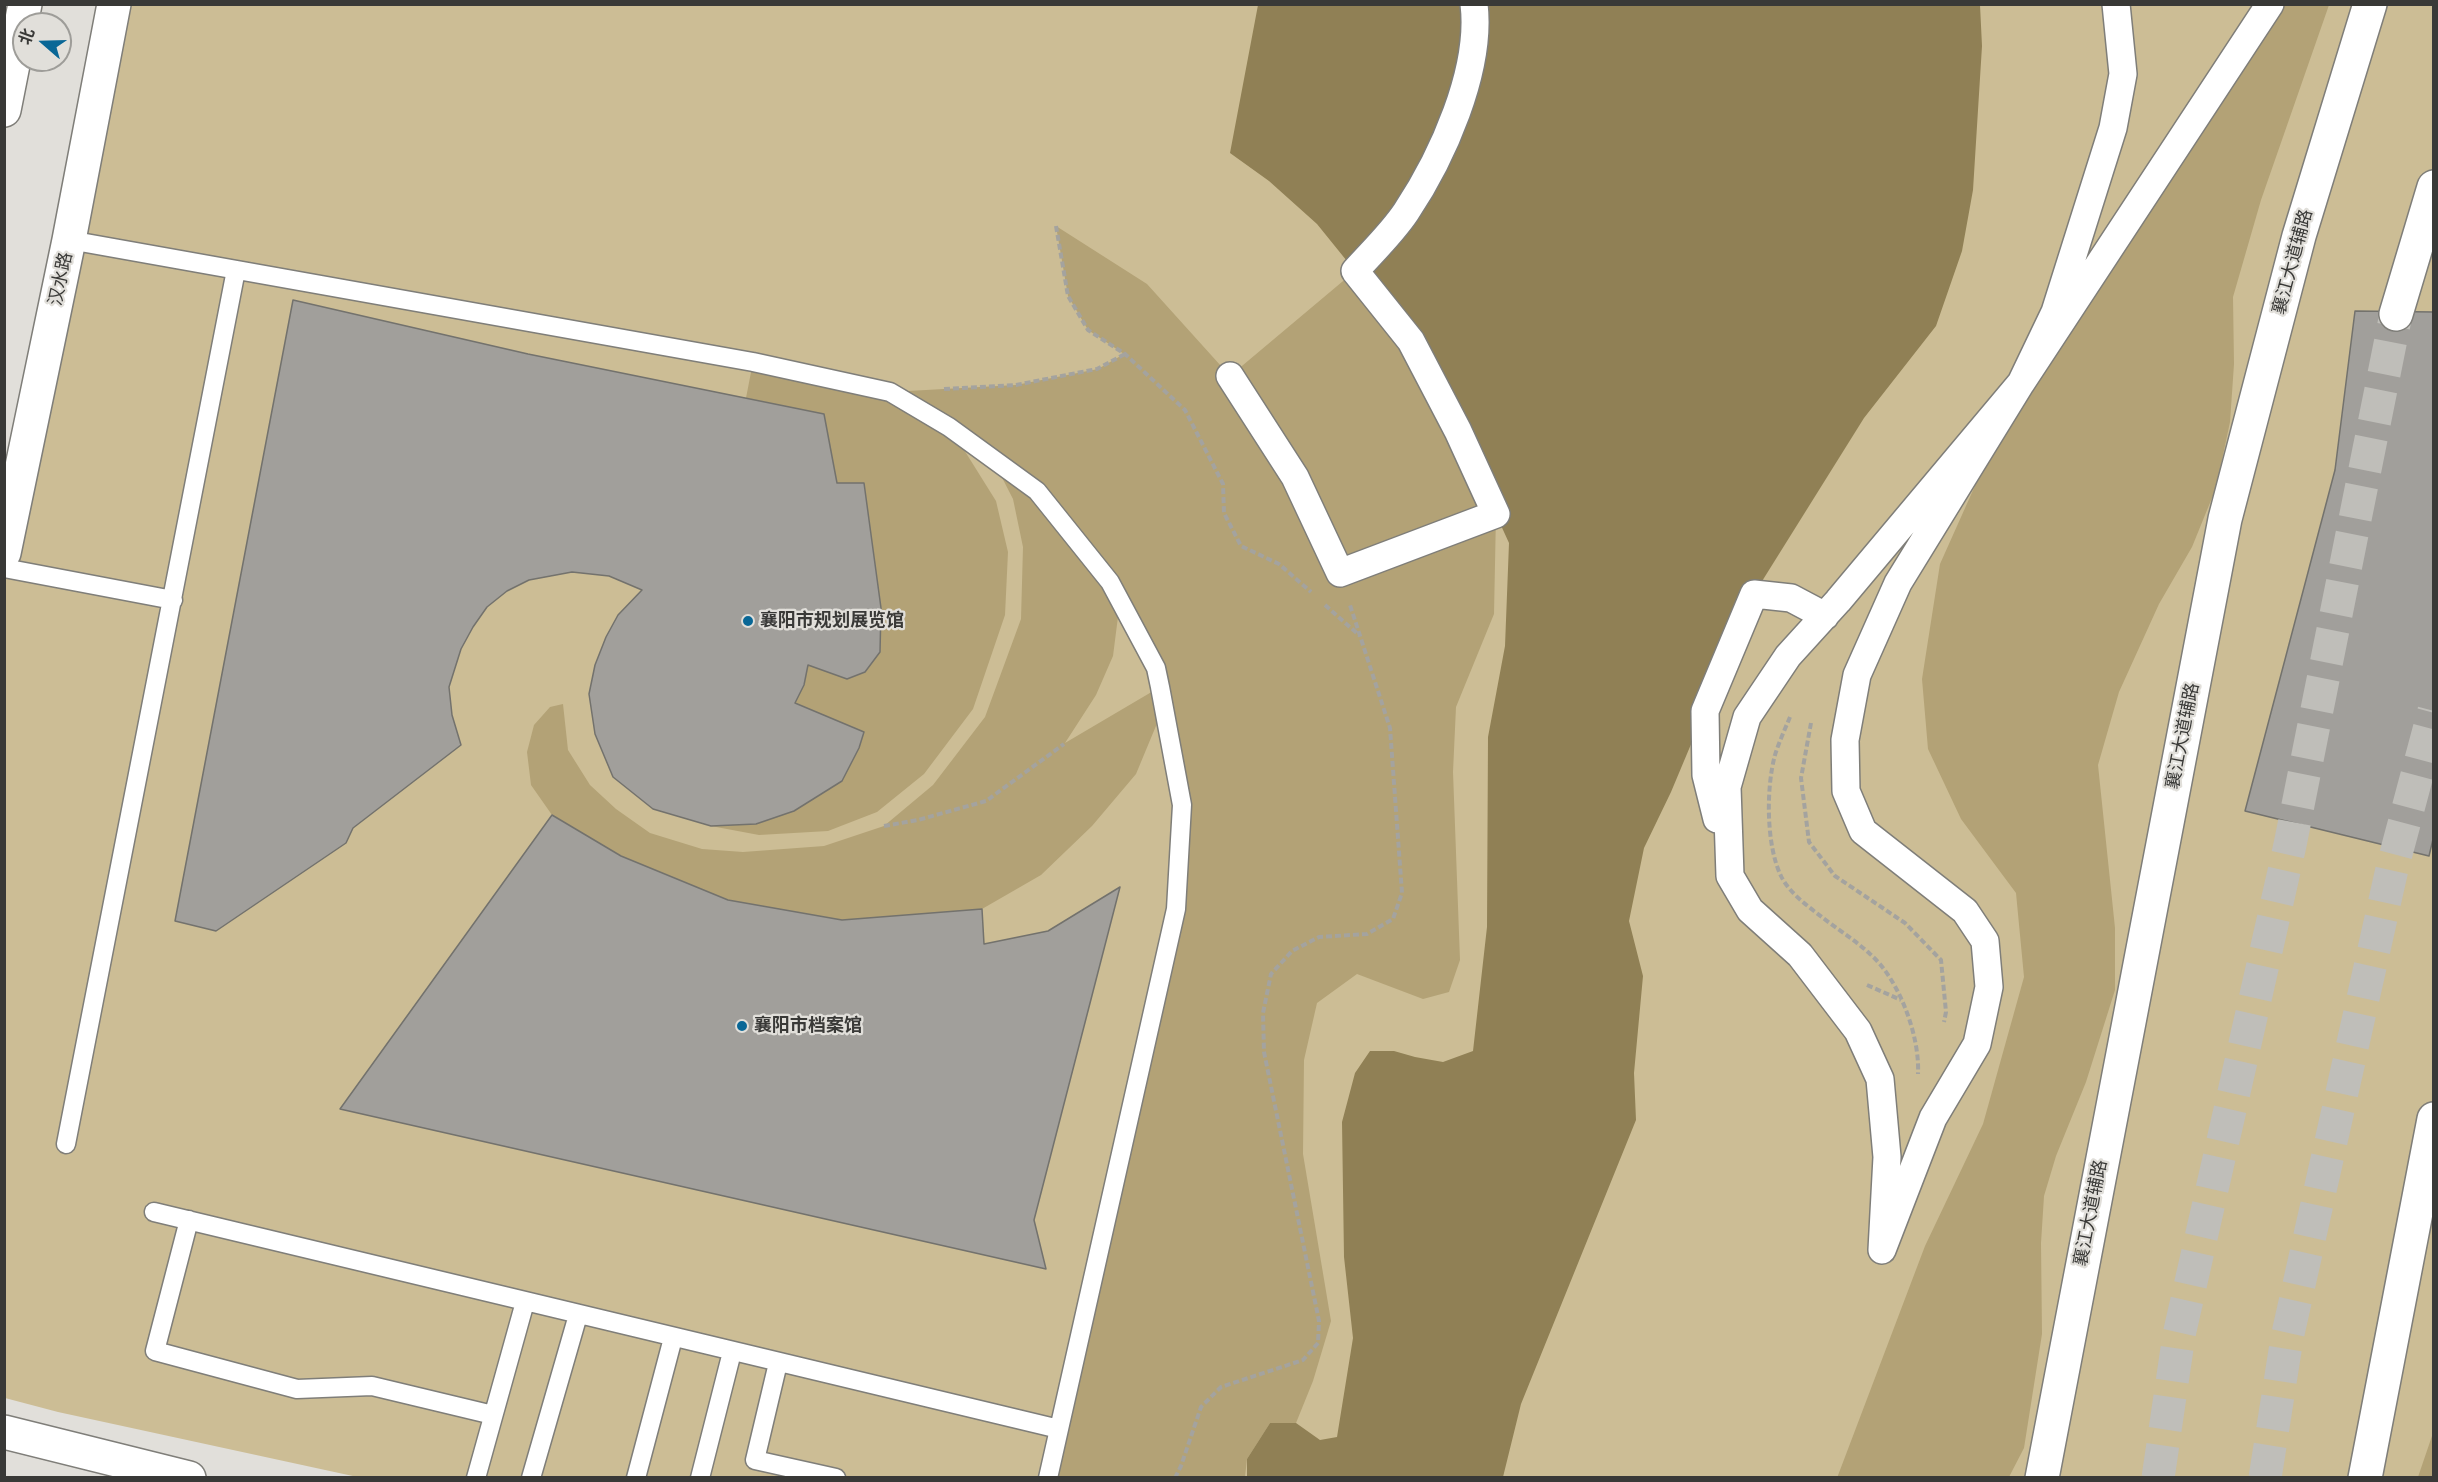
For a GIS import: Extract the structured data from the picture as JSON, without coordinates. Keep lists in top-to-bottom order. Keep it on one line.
{"streets":{"main road":["襄江大道辅路","汉水路"]},"places":["襄阳市规划展览馆","襄阳市档案馆"],"north":"left"}
